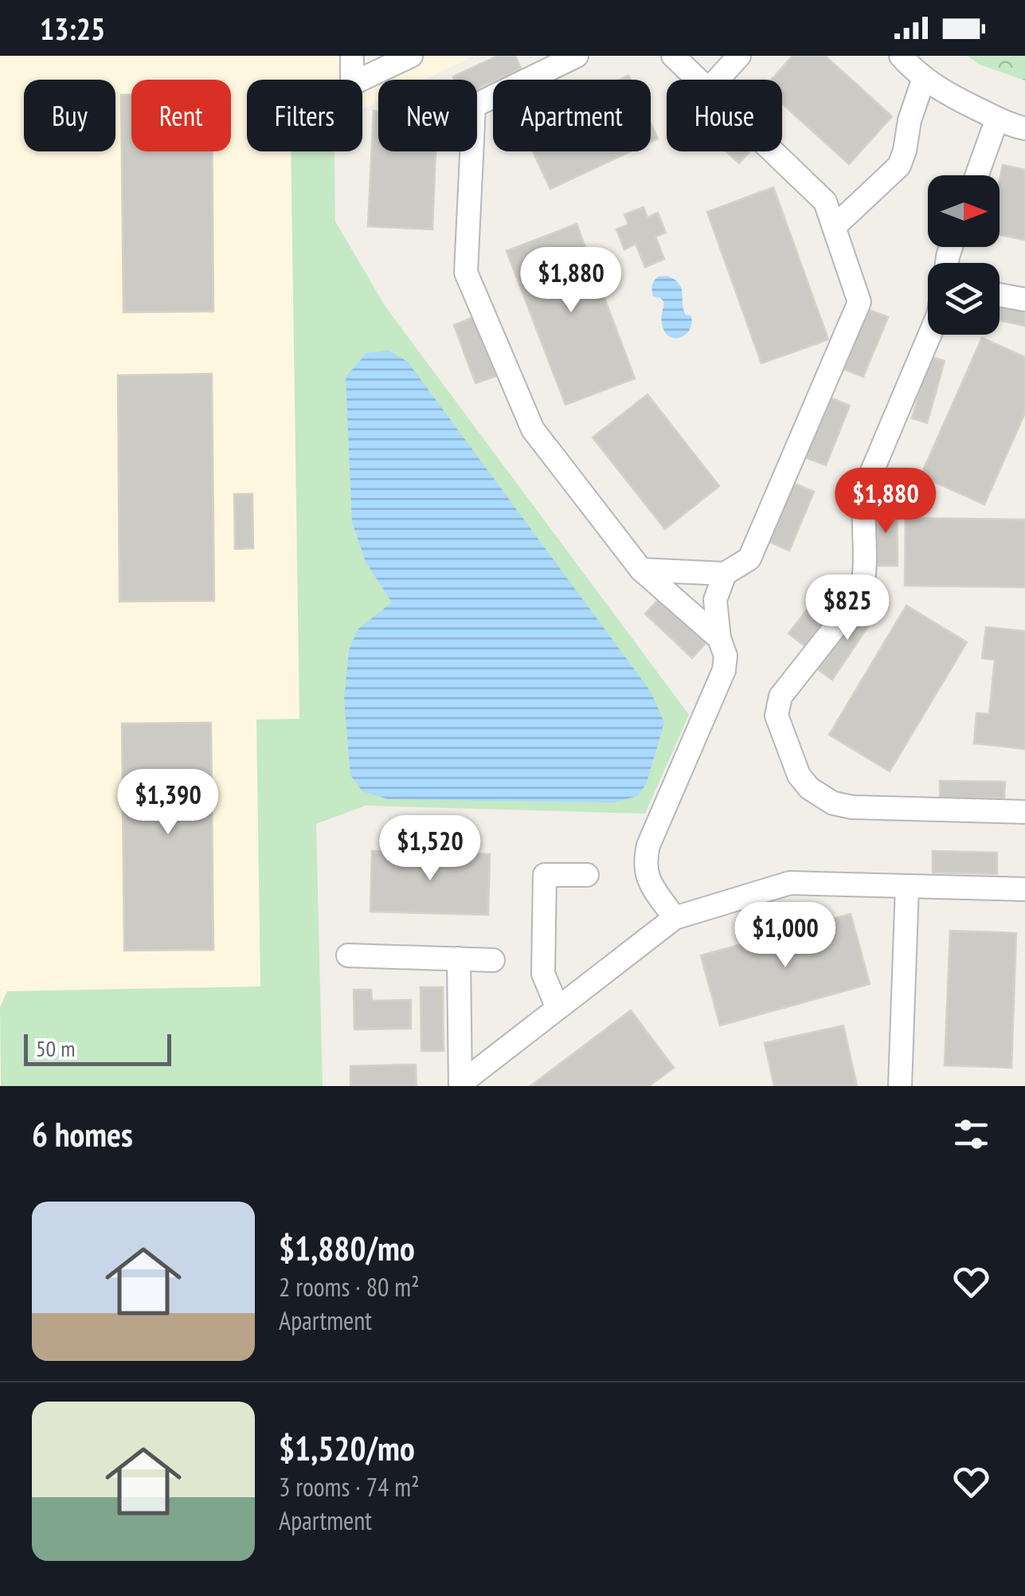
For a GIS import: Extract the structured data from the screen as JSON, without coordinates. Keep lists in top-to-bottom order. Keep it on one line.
{"scale_bar":"50 m","north":"right","page":{"status":"13:25","chip":["Buy","Rent","Filters","New","Apartment","House"],"price":["$1,880","$1,880","$825","$1,390","$1,520","$1,000"],"scale":"50 m","heading":"6 homes","list":[{"name":"$1,880/mo","note":"2 rooms · 80 m² · Apartment"},{"name":"$1,520/mo","note":"3 rooms · 74 m² · Apartment"}]}}
